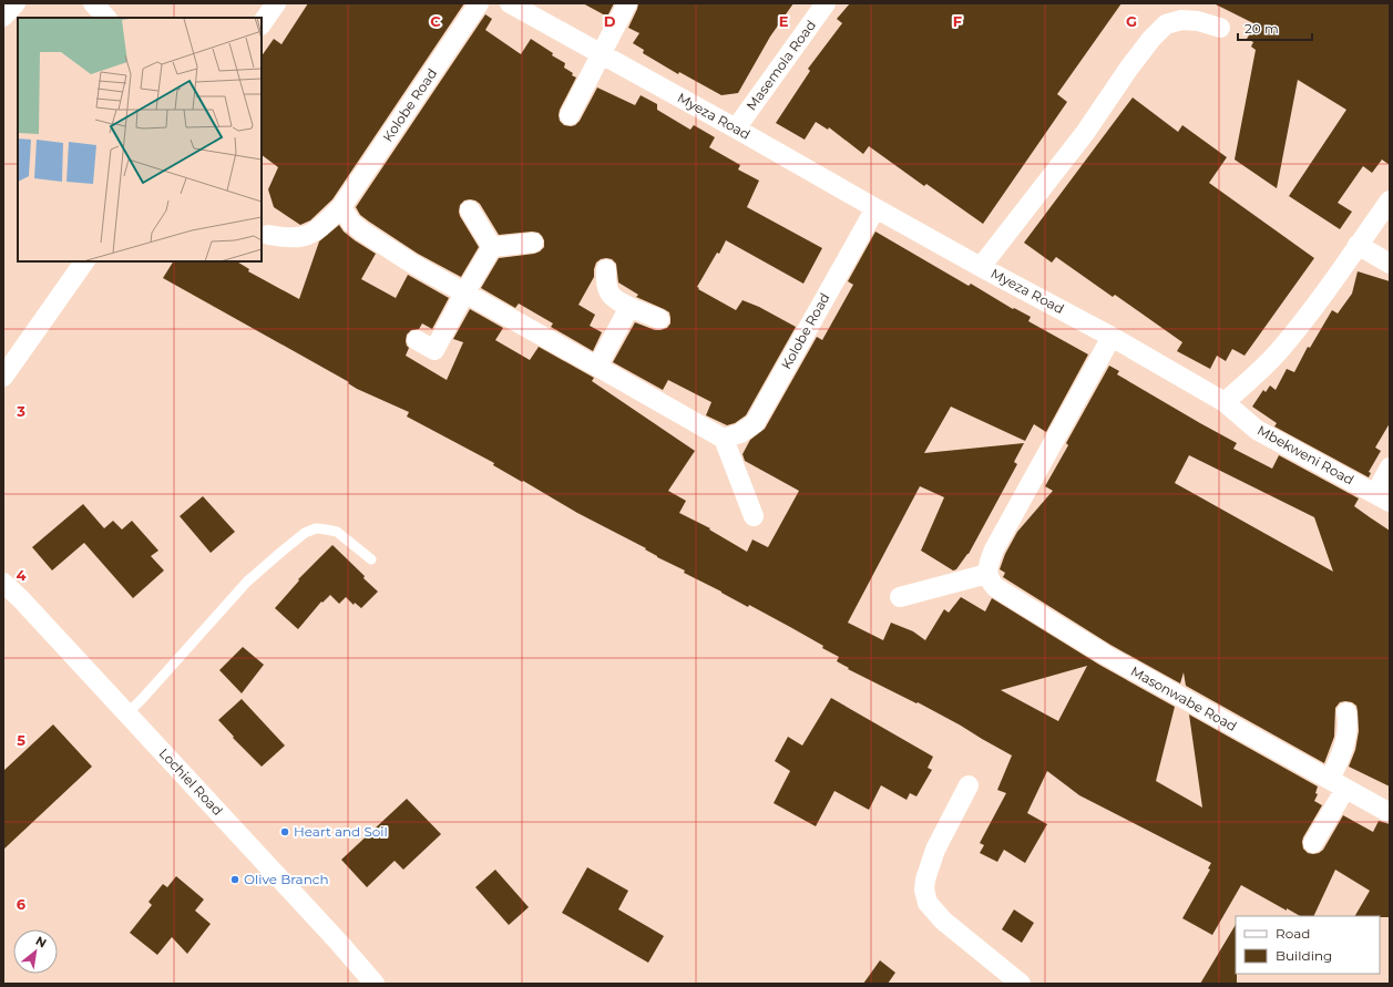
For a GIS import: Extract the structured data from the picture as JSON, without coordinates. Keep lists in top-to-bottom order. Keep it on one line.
{"streets":{"street":["Masemola Road","Kolobe Road","Myeza Road","Mbekweni Road","Masonwabe Road","Lochiel Road"]},"crossings":[["Masemola Road","Myeza Road"],["Kolobe Road","Myeza Road"],["Myeza Road","Mbekweni Road"]],"places":["Heart and Soil","Olive Branch"],"legend":["Road","Building"],"scale_bar":"20 m","north":"top right","grid":{"columns":["C","D","E","F","G"],"rows":["3","4","5","6"]}}
